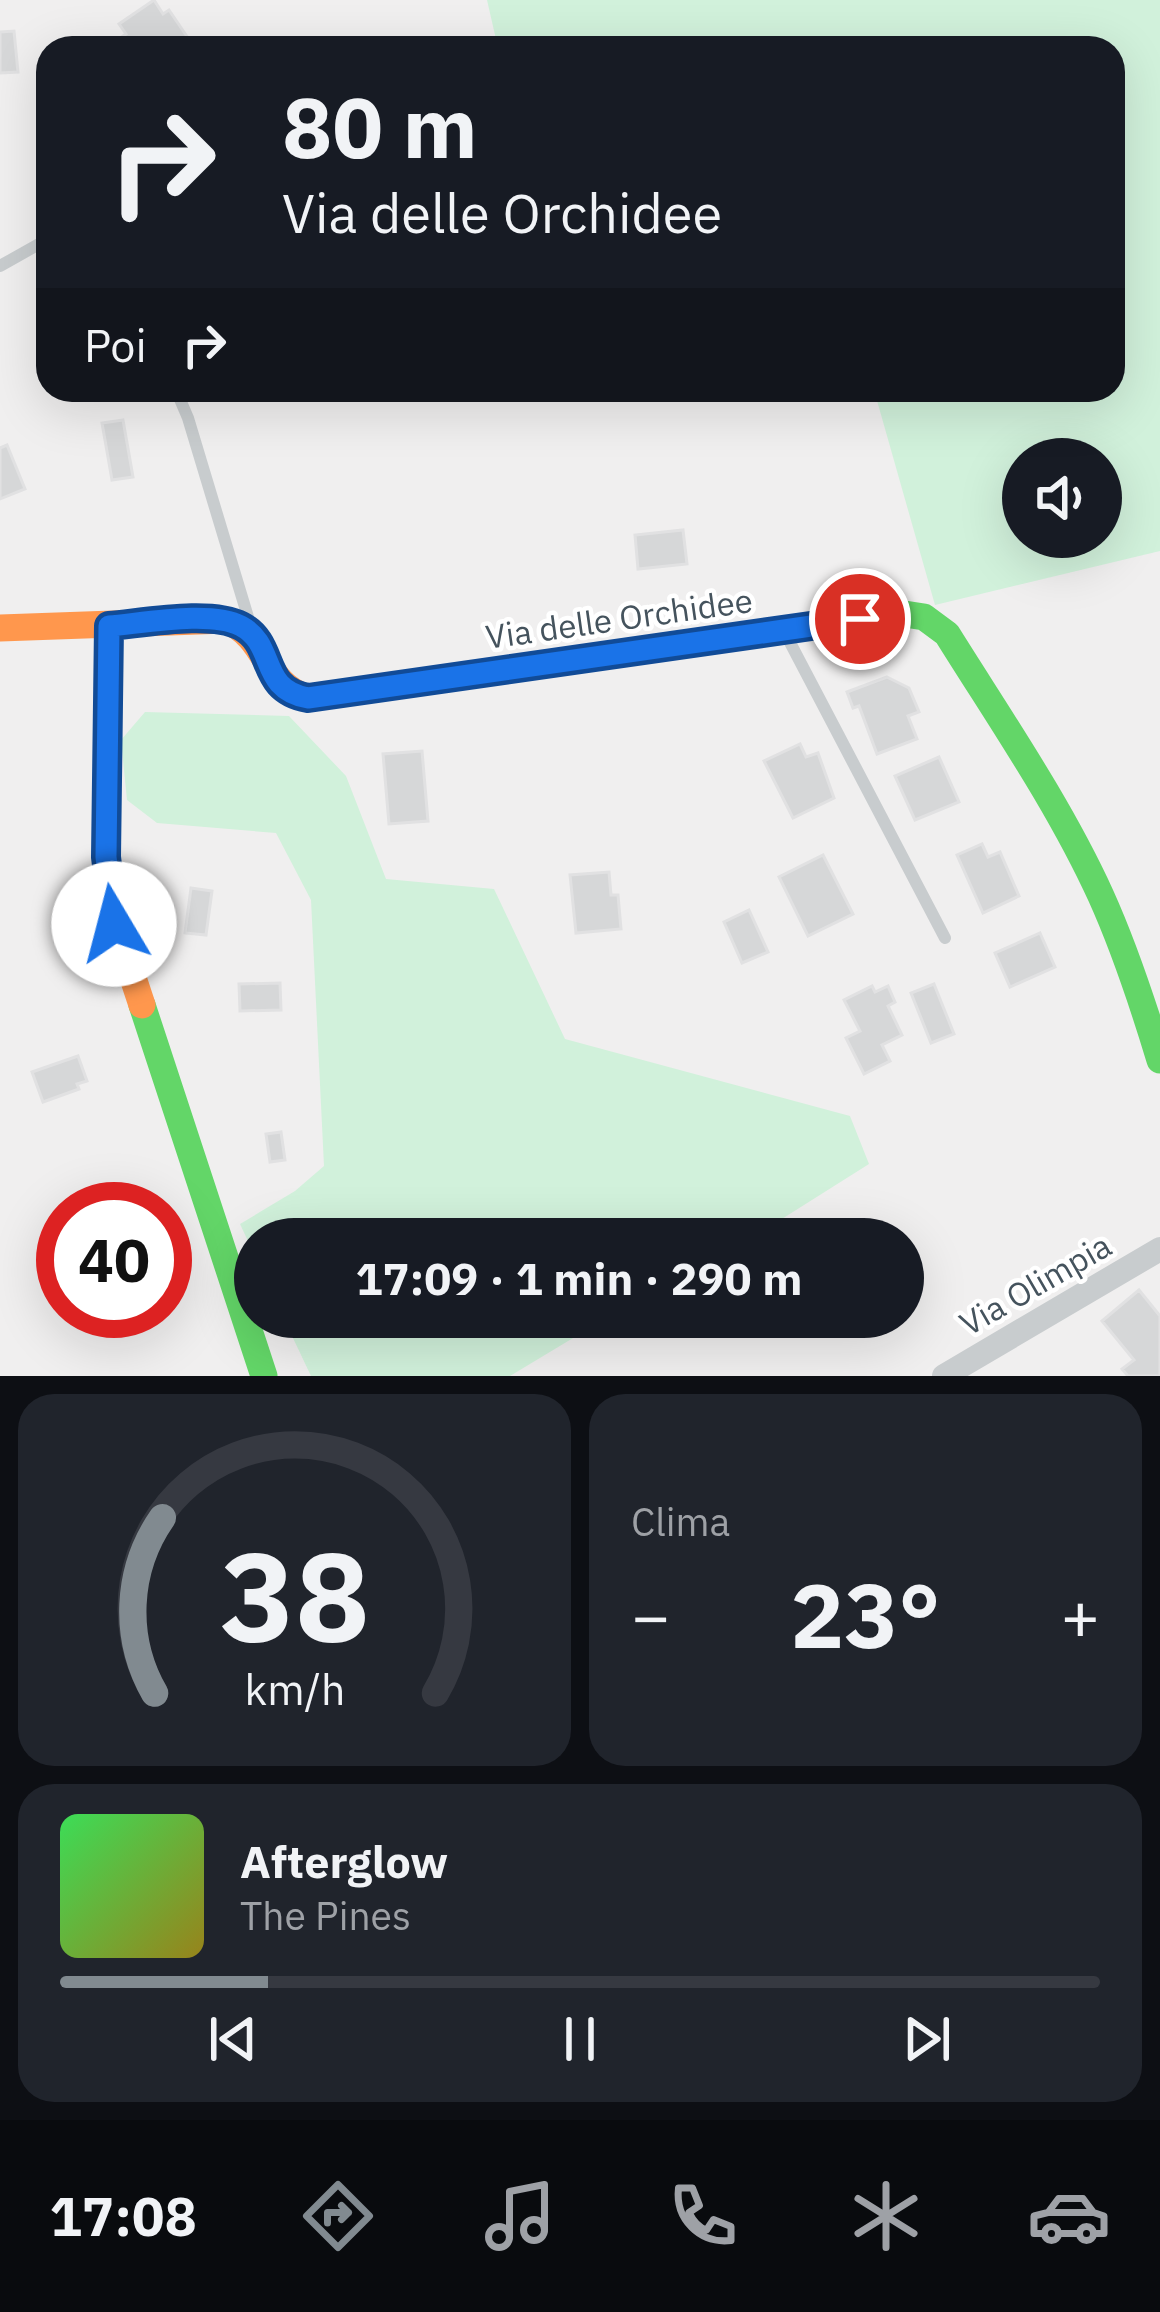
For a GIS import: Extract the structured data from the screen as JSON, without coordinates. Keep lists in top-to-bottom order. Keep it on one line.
{"streets":{"street":["Via delle Orchidee","Via Olimpia"]},"page":{"turn":["80 m","Via delle Orchidee"],"then":"Poi","limit":"40","trip":"17:09 · 1 min · 290 m","tile":"Clima","heat":["−","23°","+"],"song":["Afterglow","The Pines"],"tabs":"17:08","gauge":["38","km/h"]}}
